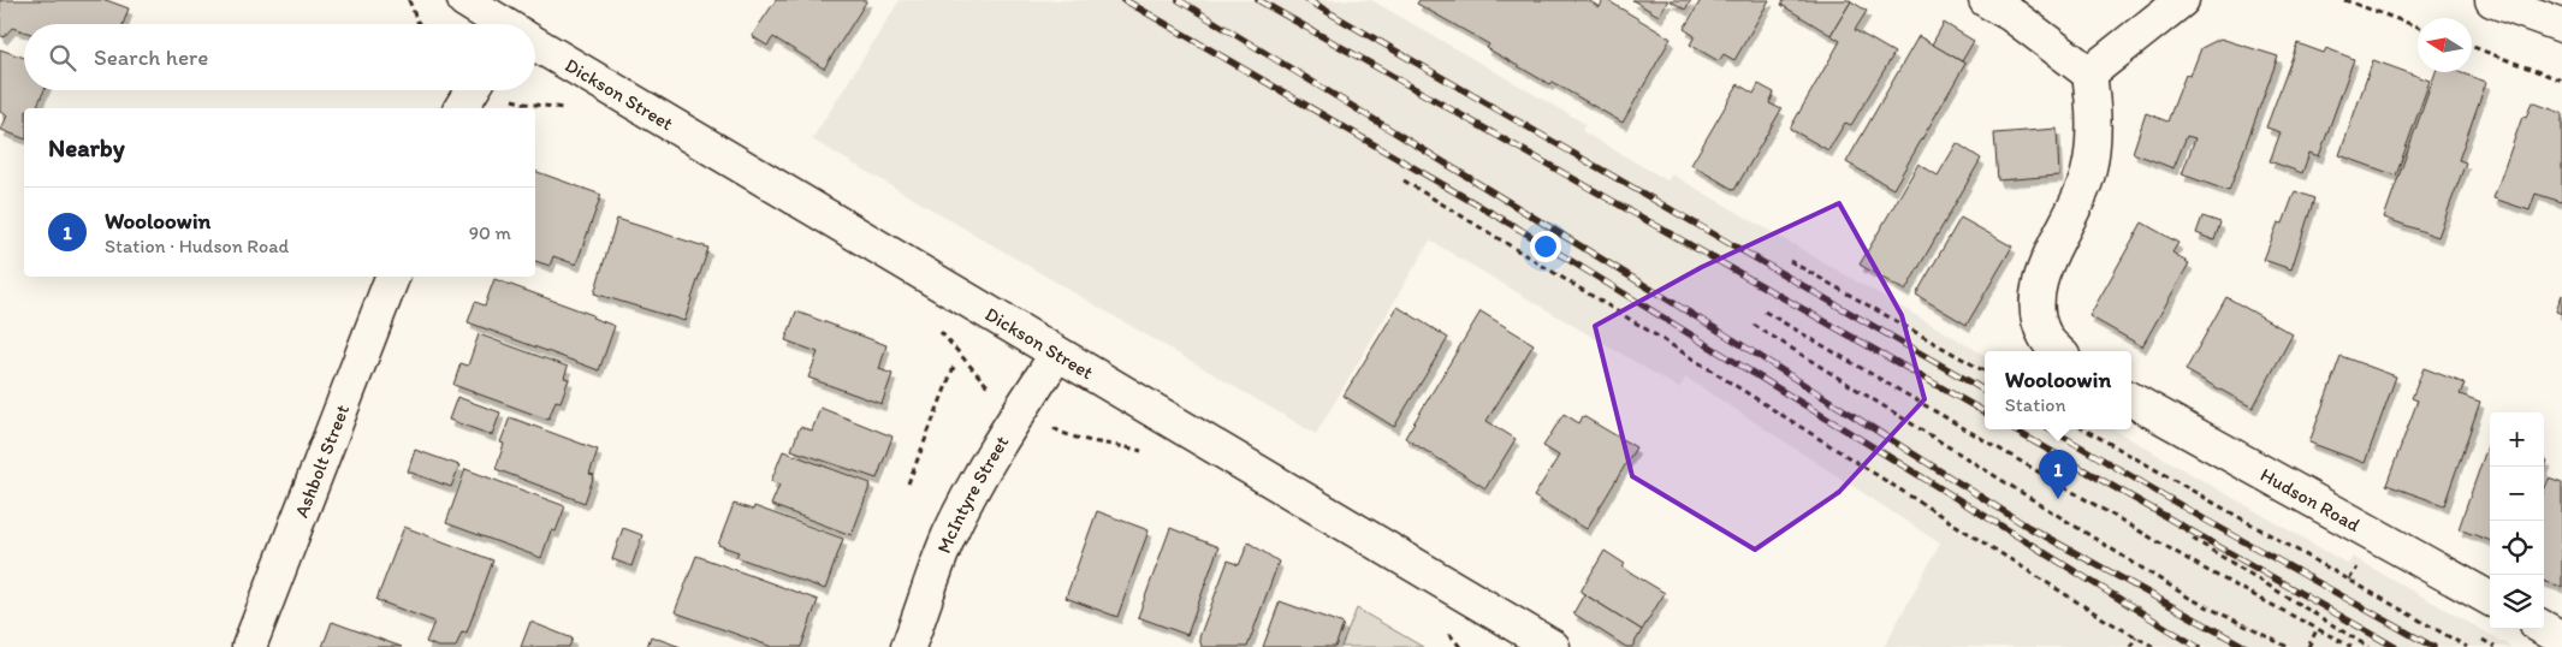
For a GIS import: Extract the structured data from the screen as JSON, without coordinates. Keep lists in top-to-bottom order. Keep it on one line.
{"streets":{"street":["Dickson Street","Ashbolt Street","McIntyre Street","Hudson Road"]},"crossings":[["Dickson Street","McIntyre Street"]],"north":"left","page":{"search":"Search here","heading":"Nearby","list":[{"mark":"1","name":"Wooloowin","note":"Station · Hudson Road","value":"90 m"}],"popup":["Wooloowin","Station"],"map_buttons":["+","−"],"pins":"1"}}
